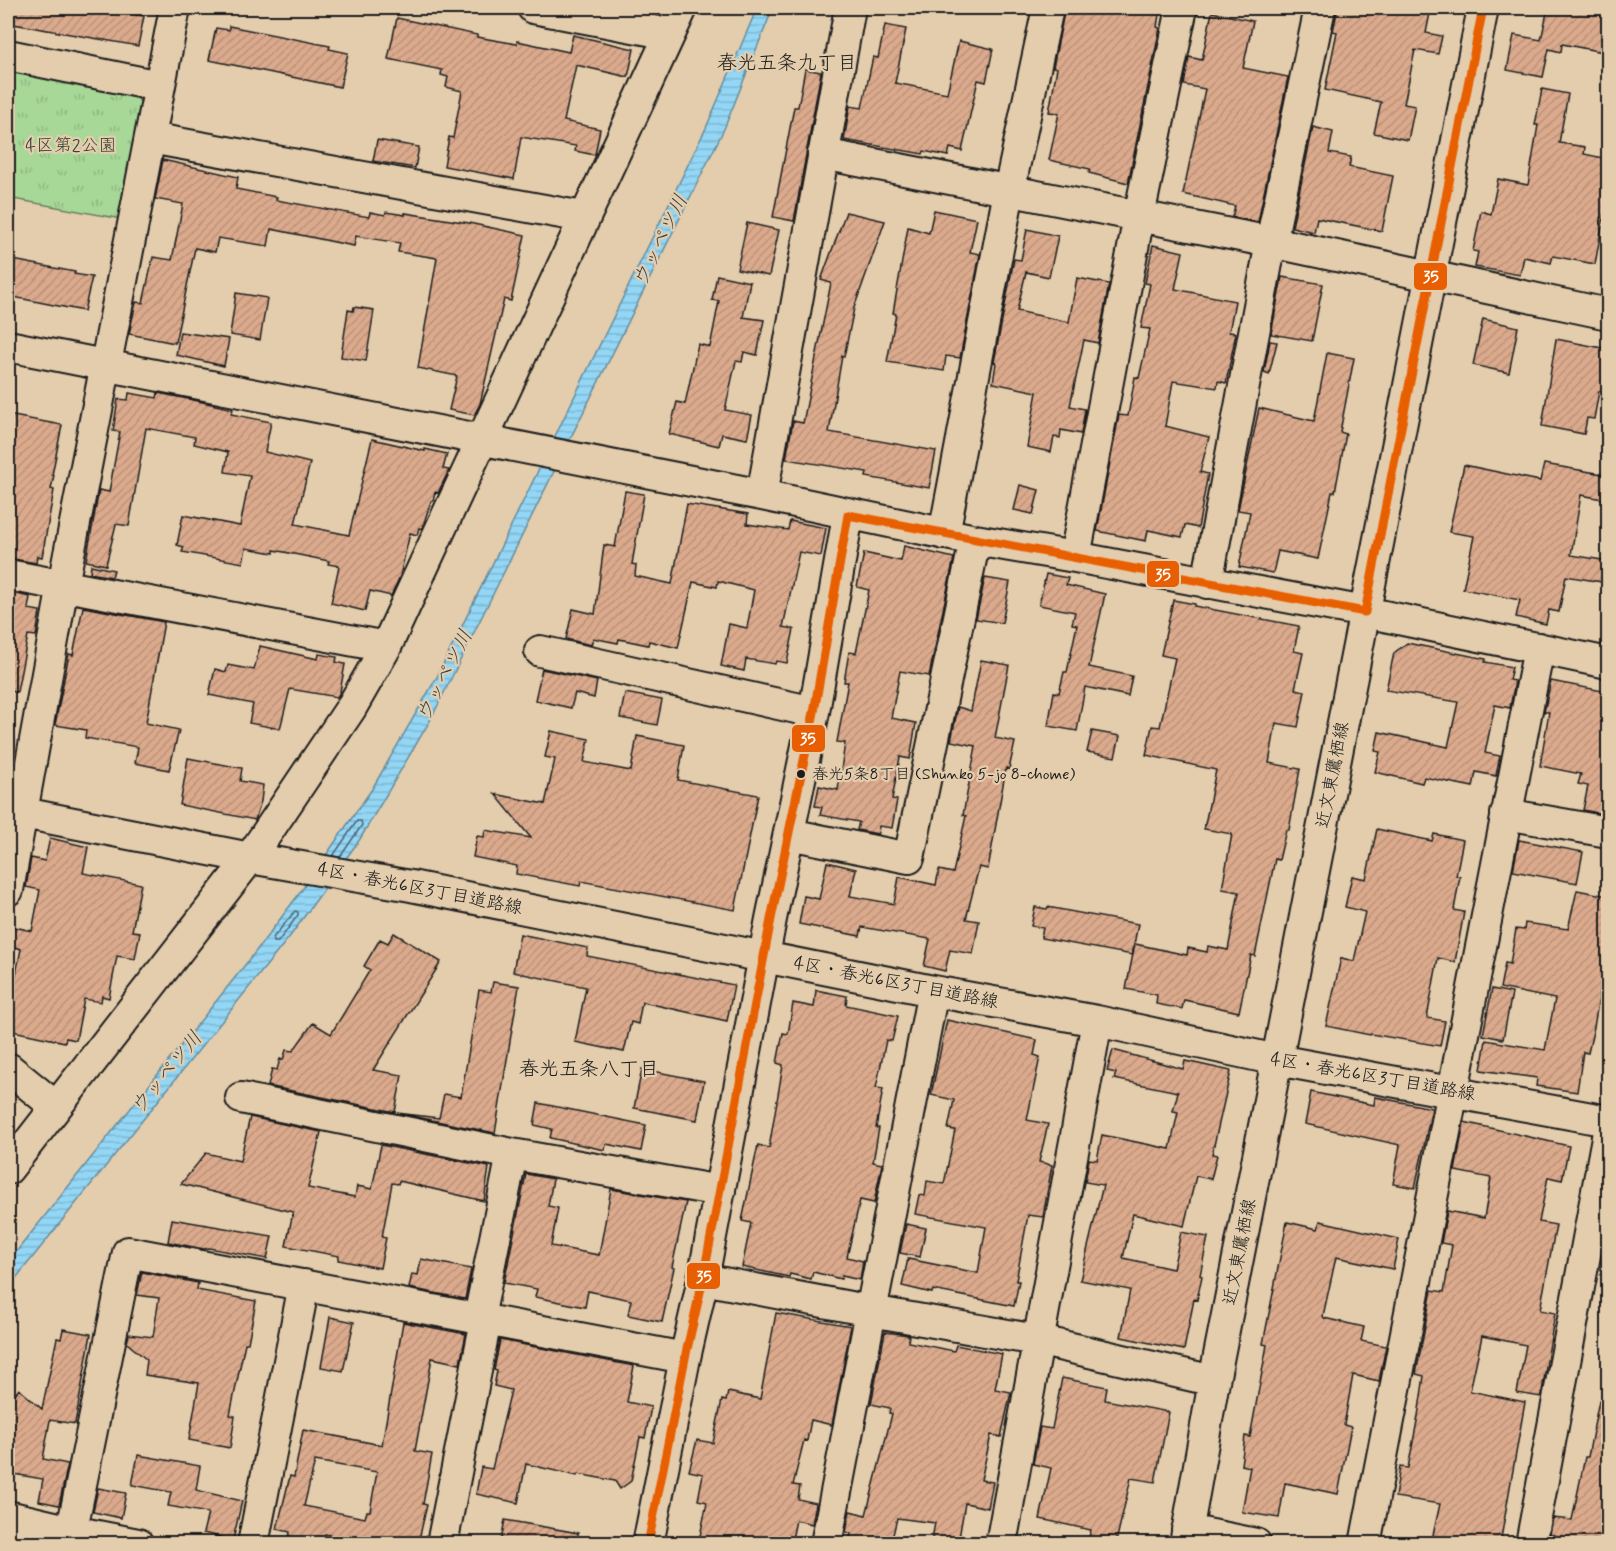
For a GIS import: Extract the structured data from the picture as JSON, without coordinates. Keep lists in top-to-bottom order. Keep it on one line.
{"streets":{"street":["近文東鷹栖線","4区・春光6区3丁目道路線"]},"crossings":[["近文東鷹栖線","4区・春光6区3丁目道路線"]],"districts":["春光五条九丁目","春光五条八丁目"],"water":["ウッペツ川"],"parks":["4区第2公園"],"places":["春光5条8丁目 (Shunko 5-jo 8-chome)"],"lines":["transit line 35"]}
